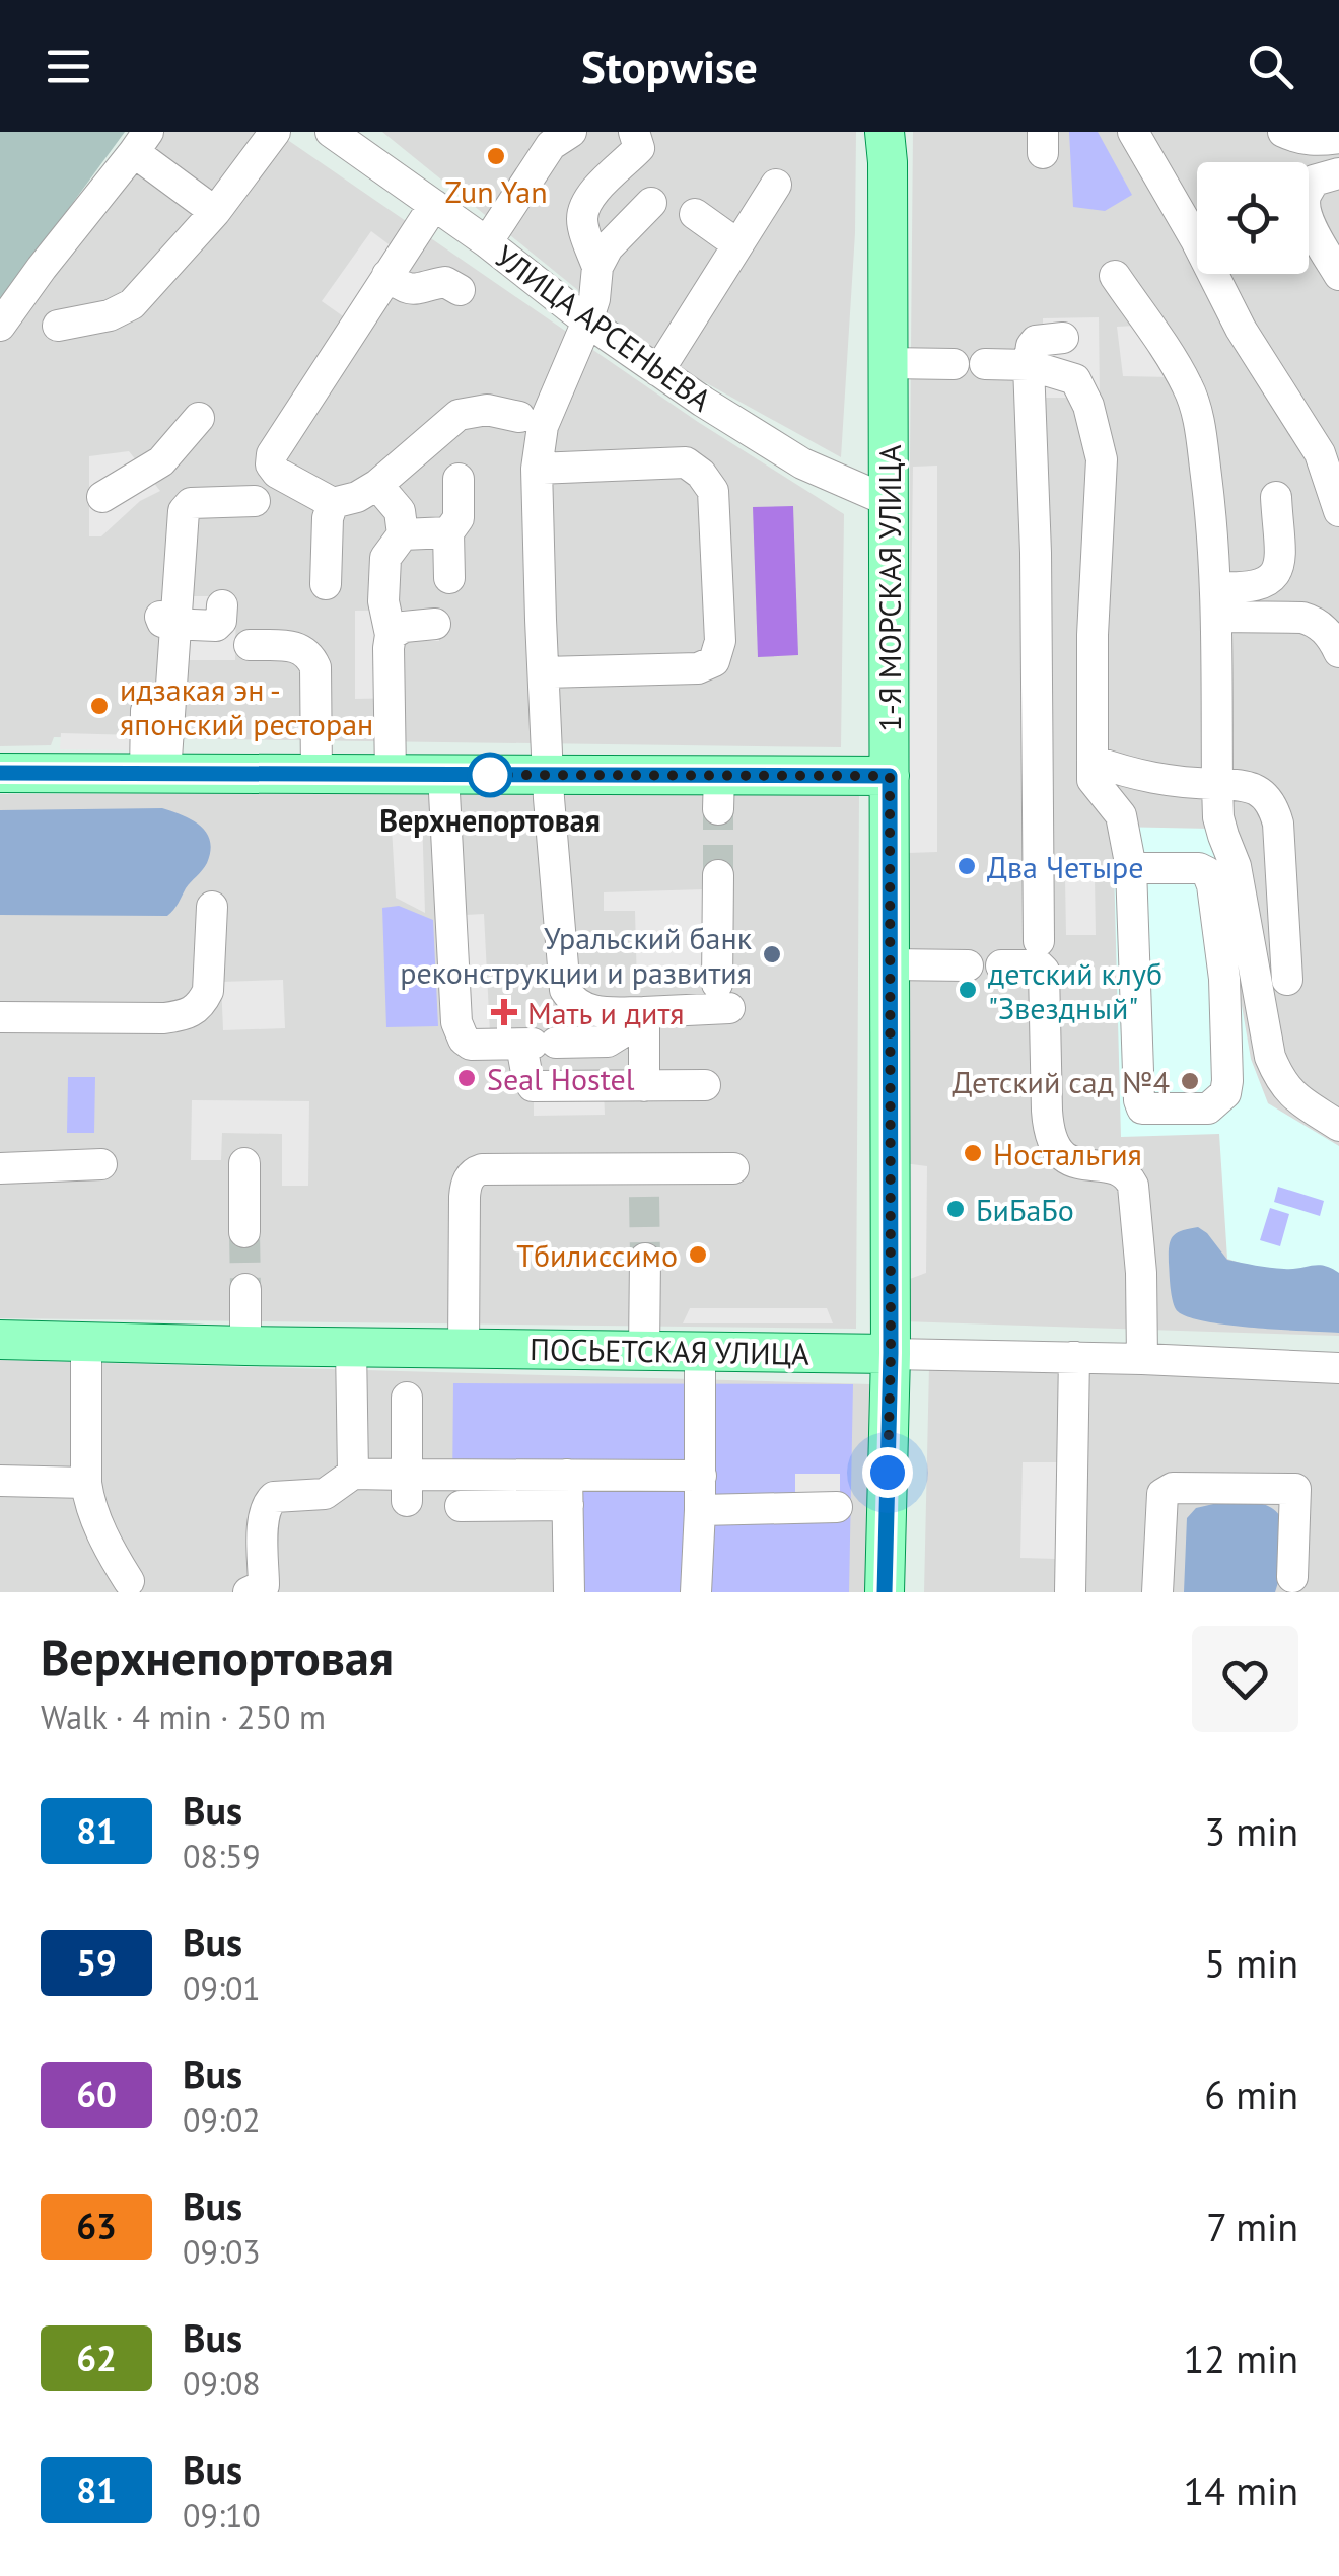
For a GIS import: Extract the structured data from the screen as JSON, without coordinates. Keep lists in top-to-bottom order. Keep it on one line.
{"streets":{"main road":["1-Я МОРСКАЯ УЛИЦА","ПОСЬЕТСКАЯ УЛИЦА"],"street":["УЛИЦА АРСЕНЬЕВА"]},"crossings":[["УЛИЦА АРСЕНЬЕВА","1-Я МОРСКАЯ УЛИЦА"],["1-Я МОРСКАЯ УЛИЦА","ПОСЬЕТСКАЯ УЛИЦА"]],"places":{"other":["Zun Yan","идзакая эн - японский ресторан","Верхнепортовая","Два Четыре","Уральский банк реконструкции и развития","детский клуб \"Звездный\"","Seal Hostel","Детский сад №4","Ностальгия","БиБаБо","Тбилиссимо"],"health":["Мать и дитя"]},"lines":["bus line 81"],"page":{"header":"Stopwise","heading":["Верхнепортовая","Walk · 4 min · 250 m"],"list":[{"mark":"81","name":"Bus","note":"08:59","value":"3 min"},{"mark":"59","name":"Bus","note":"09:01","value":"5 min"},{"mark":"60","name":"Bus","note":"09:02","value":"6 min"},{"mark":"63","name":"Bus","note":"09:03","value":"7 min"},{"mark":"62","name":"Bus","note":"09:08","value":"12 min"},{"mark":"81","name":"Bus","note":"09:10","value":"14 min"}]}}
